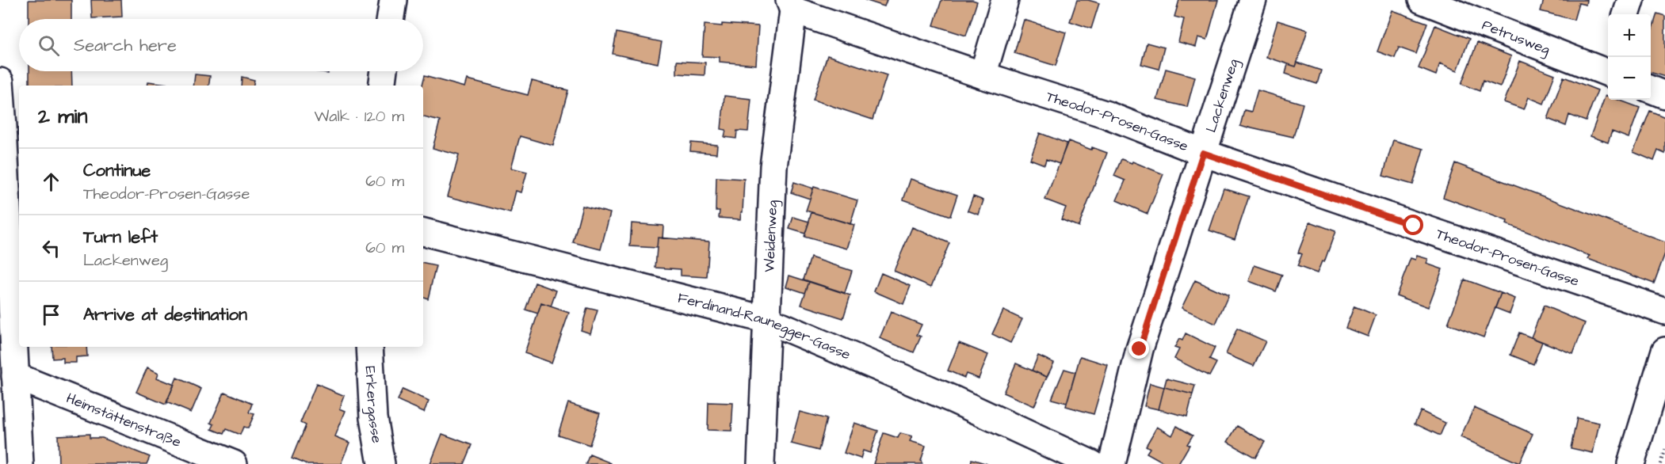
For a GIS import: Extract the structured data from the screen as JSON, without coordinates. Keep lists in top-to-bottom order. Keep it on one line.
{"streets":{"street":["Petrusweg","Lackenweg","Theodor-Prosen-Gasse","Weidenweg","Ferdinand-Raunegger-Gasse","Erkergasse","Heimstättenstraße"]},"crossings":[["Lackenweg","Theodor-Prosen-Gasse"],["Theodor-Prosen-Gasse","Weidenweg"],["Weidenweg","Ferdinand-Raunegger-Gasse"]],"page":{"map_buttons":["+","−"],"search":"Search here","heading":["2 min","Walk · 120 m"],"list":[["Continue","Theodor-Prosen-Gasse","60 m"],["Turn left","Lackenweg","60 m"],"Arrive at destination"]}}
